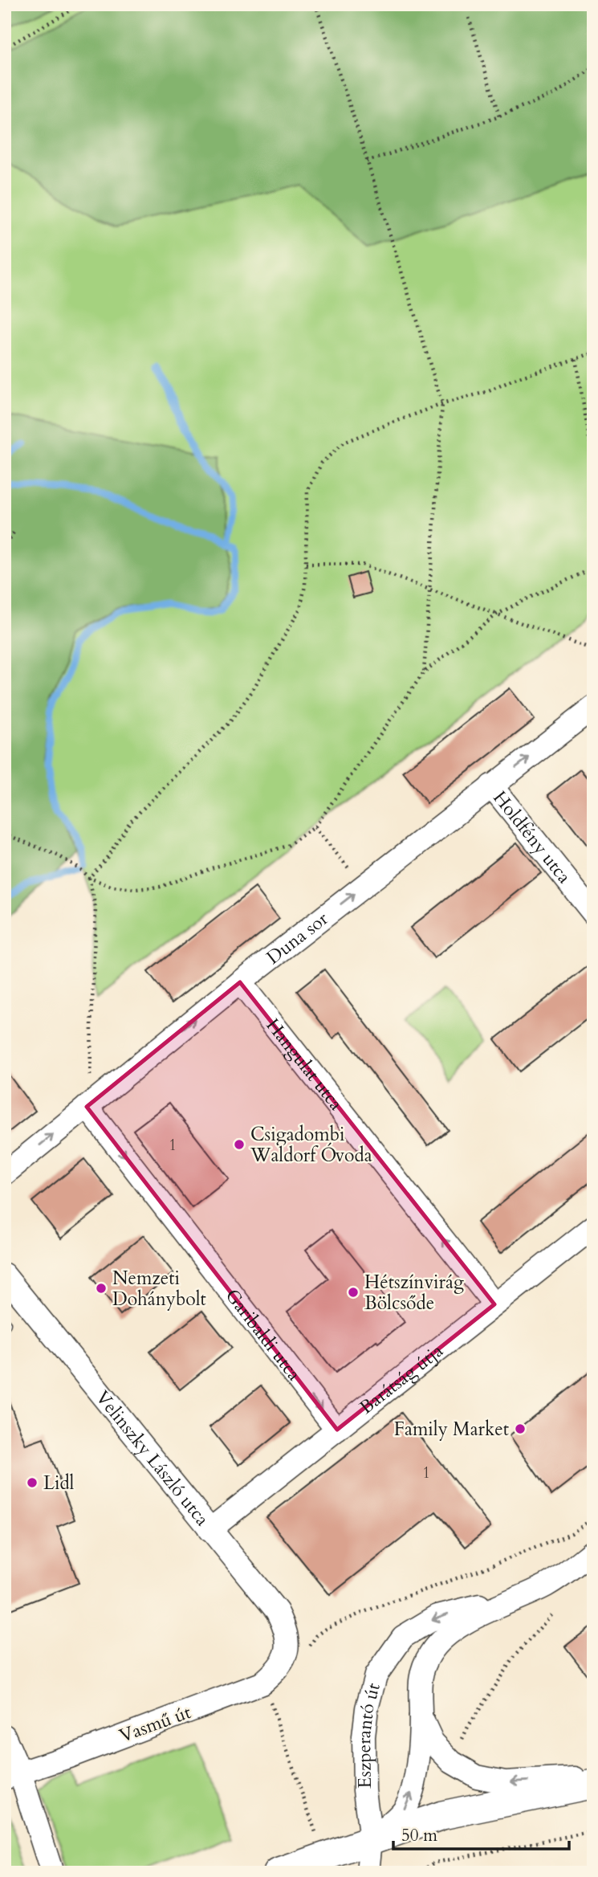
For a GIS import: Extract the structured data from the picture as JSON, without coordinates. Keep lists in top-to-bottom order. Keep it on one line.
{"streets":{"street":["Holdfény utca","Duna sor","Hangulat utca","Garibaldi utca","Barátság útja","Velinszky László utca","Vasmű út","Eszperantó út"]},"crossings":[["Holdfény utca","Duna sor"],["Duna sor","Hangulat utca"],["Duna sor","Garibaldi utca"],["Hangulat utca","Barátság útja"],["Garibaldi utca","Barátság útja"],["Barátság útja","Velinszky László utca"],["Velinszky László utca","Vasmű út"]],"one_way":["Duna sor","Hangulat utca","Garibaldi utca"],"places":["Csigadombi Waldorf Óvoda","Nemzeti Dohánybolt","Hétszínvirág Bölcsőde","Family Market","Lidl"],"house_numbers":["1","1"],"scale_bar":"50 m"}
